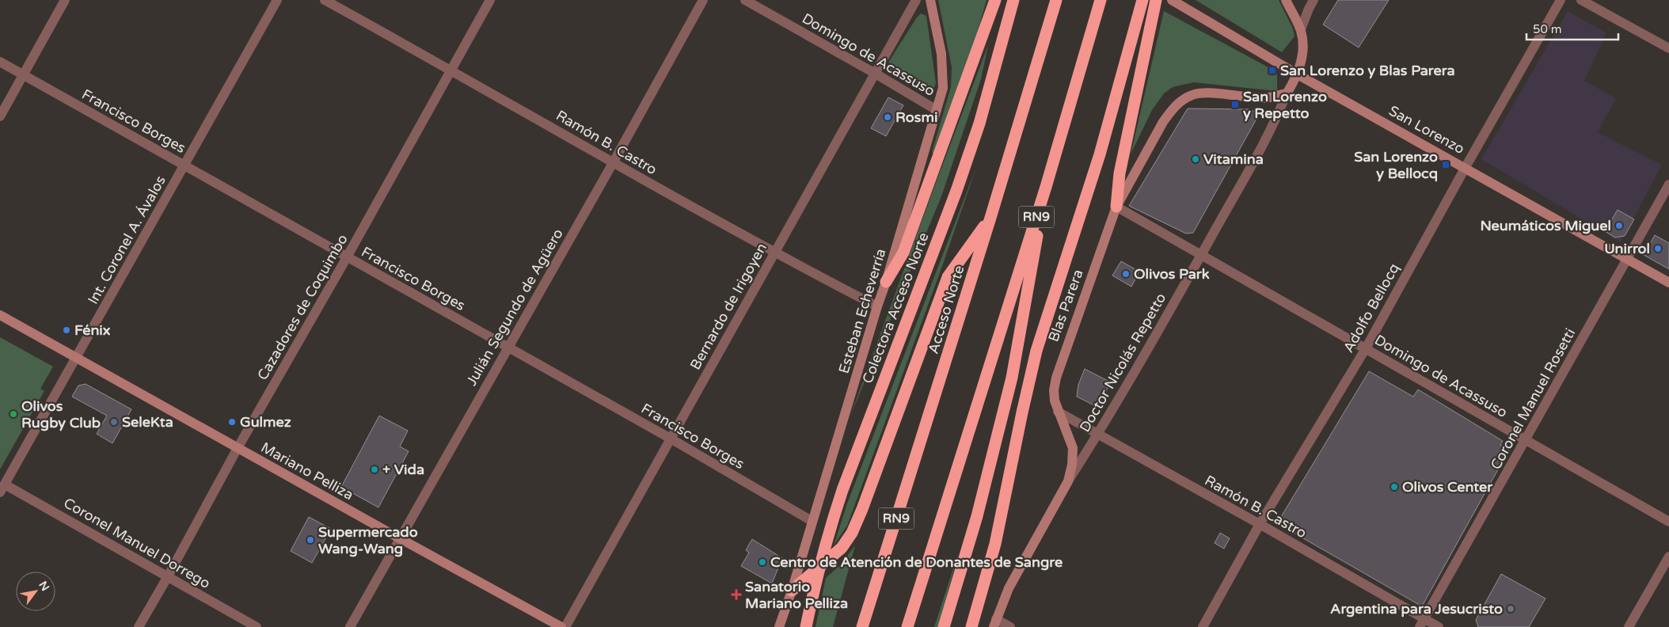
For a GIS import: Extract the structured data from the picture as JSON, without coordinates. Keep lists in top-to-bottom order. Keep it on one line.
{"streets":{"highway":["RN9","Colectora Acceso Norte","Acceso Norte"],"street":["Domingo de Acassuso","Francisco Borges","San Lorenzo","Ramón B. Castro","Int. Coronel A. Ávalos","Blas Parera","Bernardo de Irigoyen","Cazadores de Coquimbo","Julián Segundo de Agüero","Adolfo Bellocq","Esteban Echeverría","Doctor Nicolás Repetto","Coronel Manuel Rosetti","Mariano Pelliza","Coronel Manuel Dorrego"]},"crossings":[["Domingo de Acassuso","Blas Parera"],["Domingo de Acassuso","Bernardo de Irigoyen"],["Domingo de Acassuso","Adolfo Bellocq"],["Domingo de Acassuso","Esteban Echeverría"],["Domingo de Acassuso","Doctor Nicolás Repetto"],["Domingo de Acassuso","Coronel Manuel Rosetti"],["Francisco Borges","Int. Coronel A. Ávalos"],["Francisco Borges","Bernardo de Irigoyen"],["Francisco Borges","Cazadores de Coquimbo"],["Francisco Borges","Julián Segundo de Agüero"],["Francisco Borges","Esteban Echeverría"],["San Lorenzo","Adolfo Bellocq"],["San Lorenzo","Doctor Nicolás Repetto"],["San Lorenzo","Coronel Manuel Rosetti"],["Ramón B. Castro","Blas Parera"],["Ramón B. Castro","Bernardo de Irigoyen"],["Ramón B. Castro","Cazadores de Coquimbo"],["Ramón B. Castro","Julián Segundo de Agüero"],["Ramón B. Castro","Adolfo Bellocq"],["Ramón B. Castro","Esteban Echeverría"],["Ramón B. Castro","Doctor Nicolás Repetto"],["Ramón B. Castro","Coronel Manuel Rosetti"],["Int. Coronel A. Ávalos","Mariano Pelliza"],["Int. Coronel A. Ávalos","Coronel Manuel Dorrego"],["Blas Parera","Doctor Nicolás Repetto"],["Cazadores de Coquimbo","Mariano Pelliza"],["Cazadores de Coquimbo","Coronel Manuel Dorrego"],["Julián Segundo de Agüero","Mariano Pelliza"]],"places":{"transit":["San Lorenzo y Blas Parera","San Lorenzo y Repetto","San Lorenzo y Bellocq"],"other":["Rosmi","Vitamina","Neumáticos Miguel","Unirrol","Olivos Park","Fénix","Olivos Rugby Club","SeleKta","Gulmez","+ Vida","Olivos Center","Supermercado Wang-Wang","Centro de Atención de Donantes de Sangre","Argentina para Jesucristo"],"health":["Sanatorio Mariano Pelliza"]},"scale_bar":"50 m","north":"top right"}
